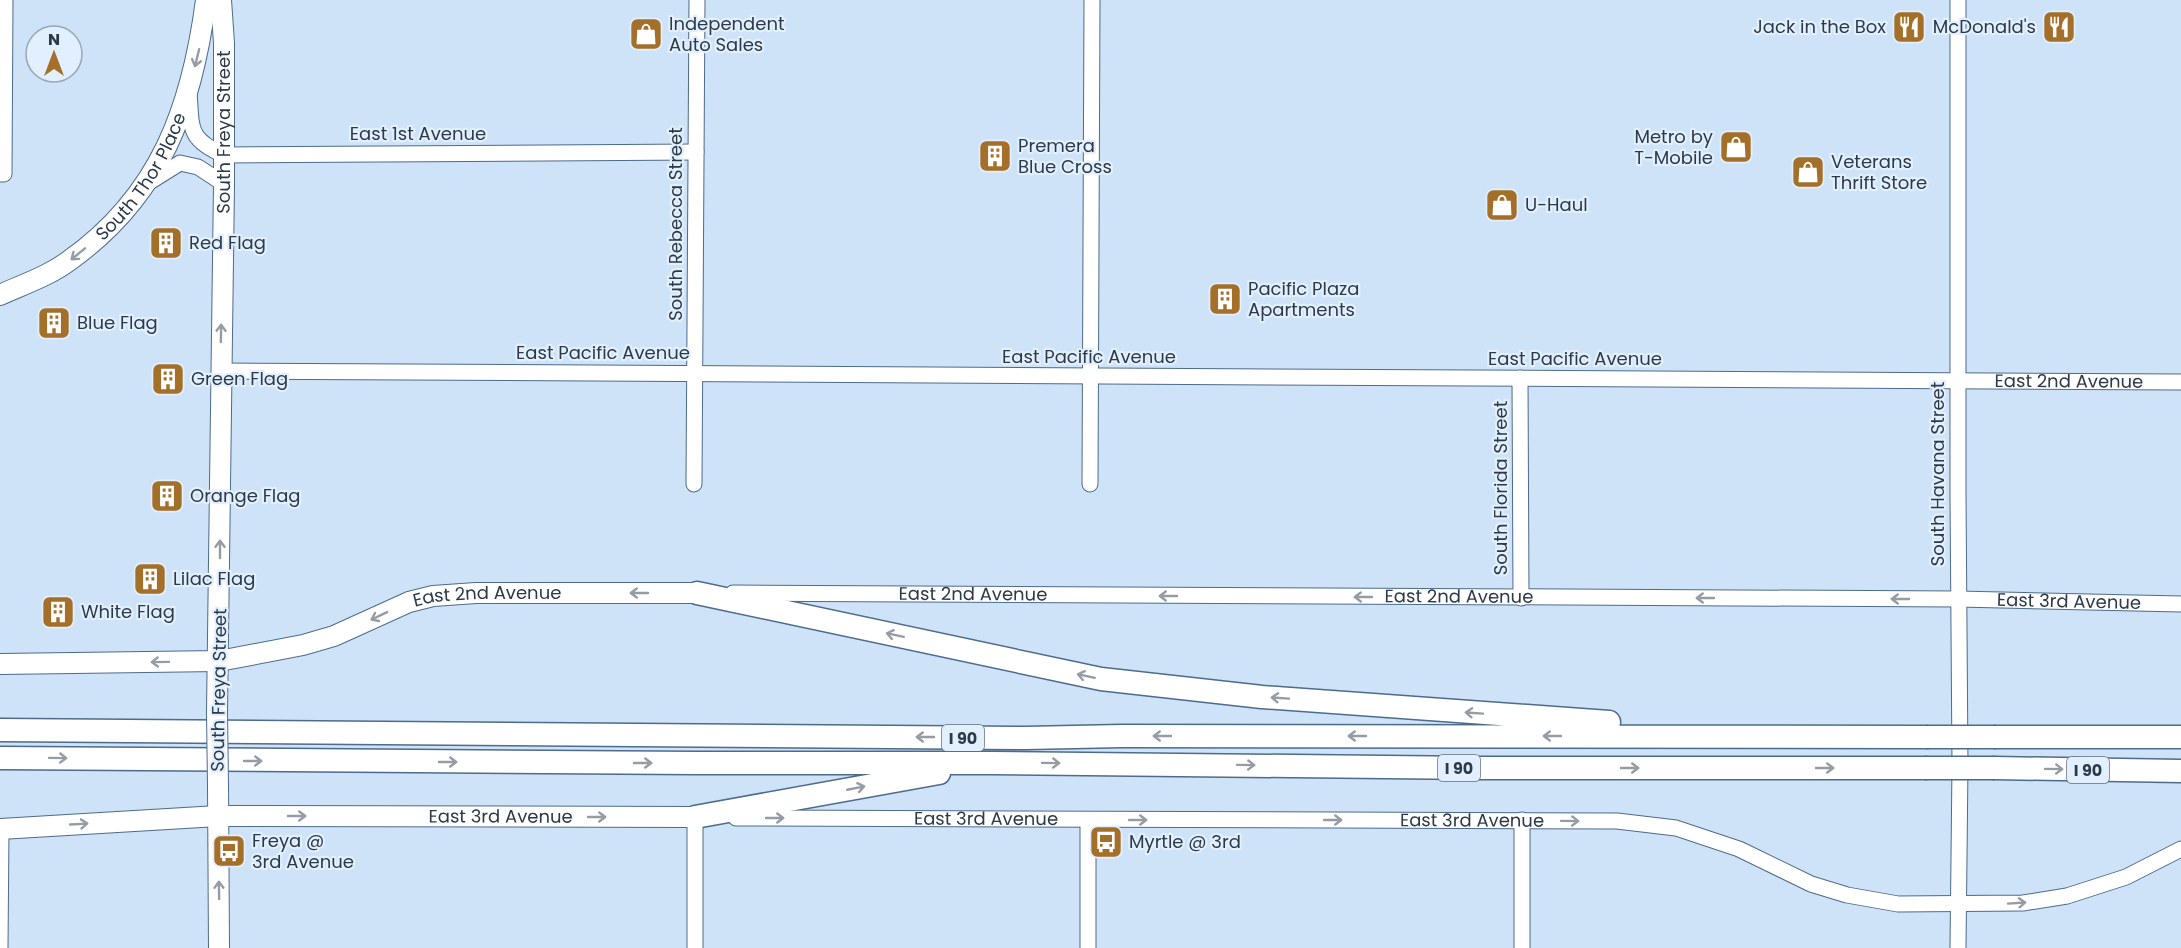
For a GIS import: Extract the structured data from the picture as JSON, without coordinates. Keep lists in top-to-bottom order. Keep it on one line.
{"streets":{"highway":["I 90"],"main road":["South Freya Street","South Thor Place","East 2nd Avenue","East 3rd Avenue"],"street":["East 1st Avenue","South Rebecca Street","East Pacific Avenue","South Havana Street","South Florida Street"]},"crossings":[["South Freya Street","East 1st Avenue"],["South Freya Street","East Pacific Avenue"],["South Freya Street","East 2nd Avenue"],["South Freya Street","East 3rd Avenue"],["East 1st Avenue","South Thor Place"],["East 1st Avenue","South Rebecca Street"],["South Rebecca Street","East Pacific Avenue"],["East Pacific Avenue","East 2nd Avenue"],["East Pacific Avenue","South Havana Street"],["East Pacific Avenue","South Florida Street"],["East 2nd Avenue","South Havana Street"],["East 2nd Avenue","South Florida Street"],["East 2nd Avenue","East 3rd Avenue"],["South Havana Street","East 3rd Avenue"]],"one_way":["South Freya Street","South Thor Place","East 2nd Avenue","East 3rd Avenue"],"places":{"restaurant":["Jack in the Box","McDonald's"],"shop":["Independent Auto Sales","Metro by T-Mobile","Veterans Thrift Store","U-Haul"],"building":["Premera Blue Cross","Red Flag","Pacific Plaza Apartments","Blue Flag","Green Flag","Orange Flag","Lilac Flag","White Flag"],"bus stop":["Myrtle @ 3rd","Freya @ 3rd Avenue"]},"north":"top"}
